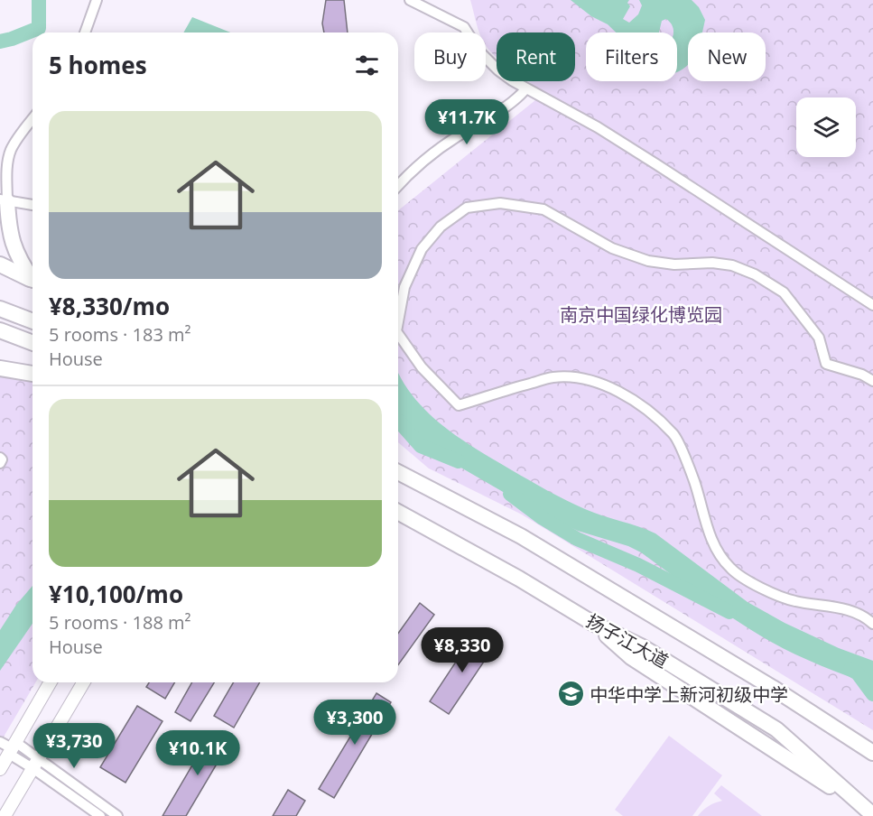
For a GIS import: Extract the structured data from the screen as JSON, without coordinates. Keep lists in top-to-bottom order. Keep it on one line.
{"streets":{"highway":["扬子江大道"]},"parks":["南京中国绿化博览园"],"places":{"school or university":["中华中学上新河初级中学"]},"page":{"chip":["Buy","Rent","Filters","New"],"heading":"5 homes","list":[{"name":"¥8,330/mo","note":"5 rooms · 183 m² · House"},{"name":"¥10,100/mo","note":"5 rooms · 188 m² · House"}],"price":["¥11.7K","¥8,330","¥3,300","¥3,730","¥10.1K"]}}
